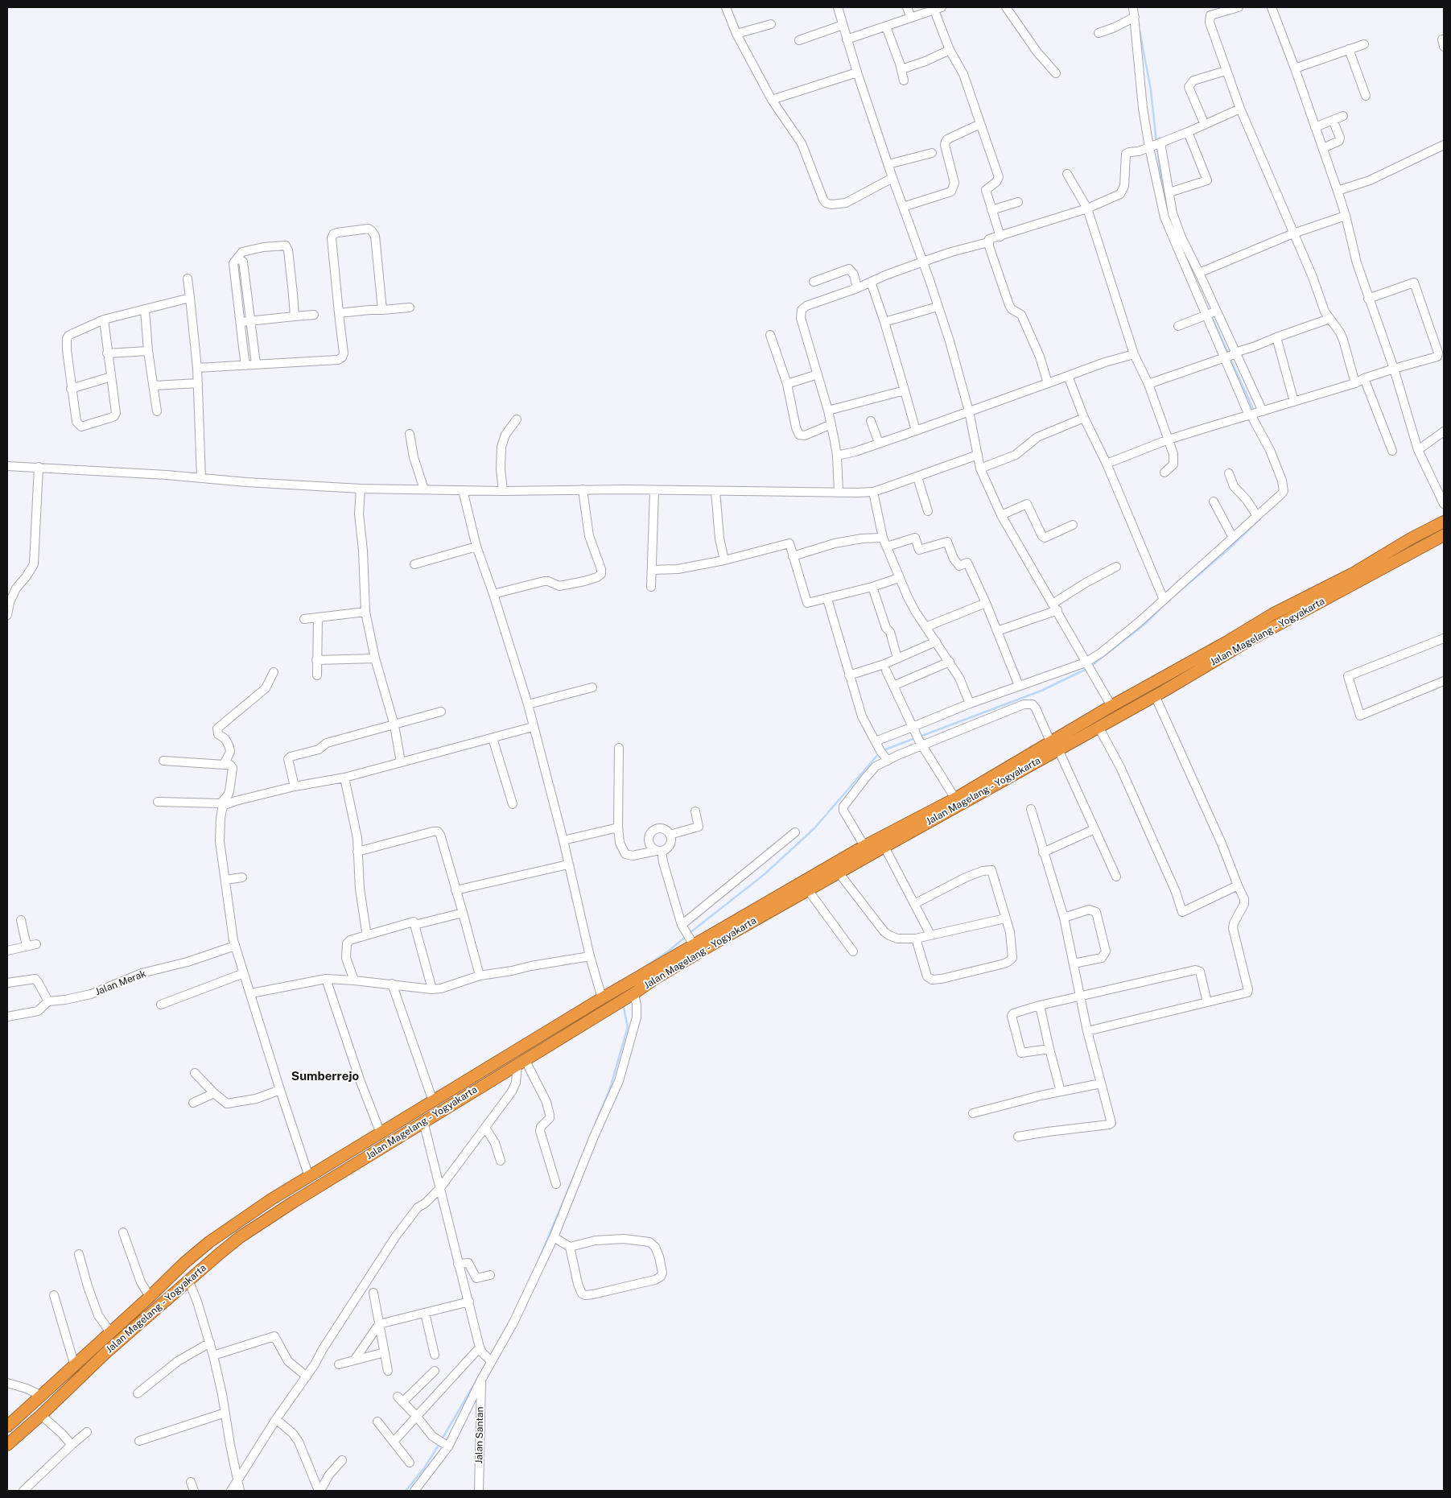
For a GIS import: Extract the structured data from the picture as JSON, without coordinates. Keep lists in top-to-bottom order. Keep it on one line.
{"streets":{"highway":["Jalan Magelang - Yogyakarta"],"street":["Jalan Merak","Jalan Santan"]},"districts":["Sumberrejo"]}
